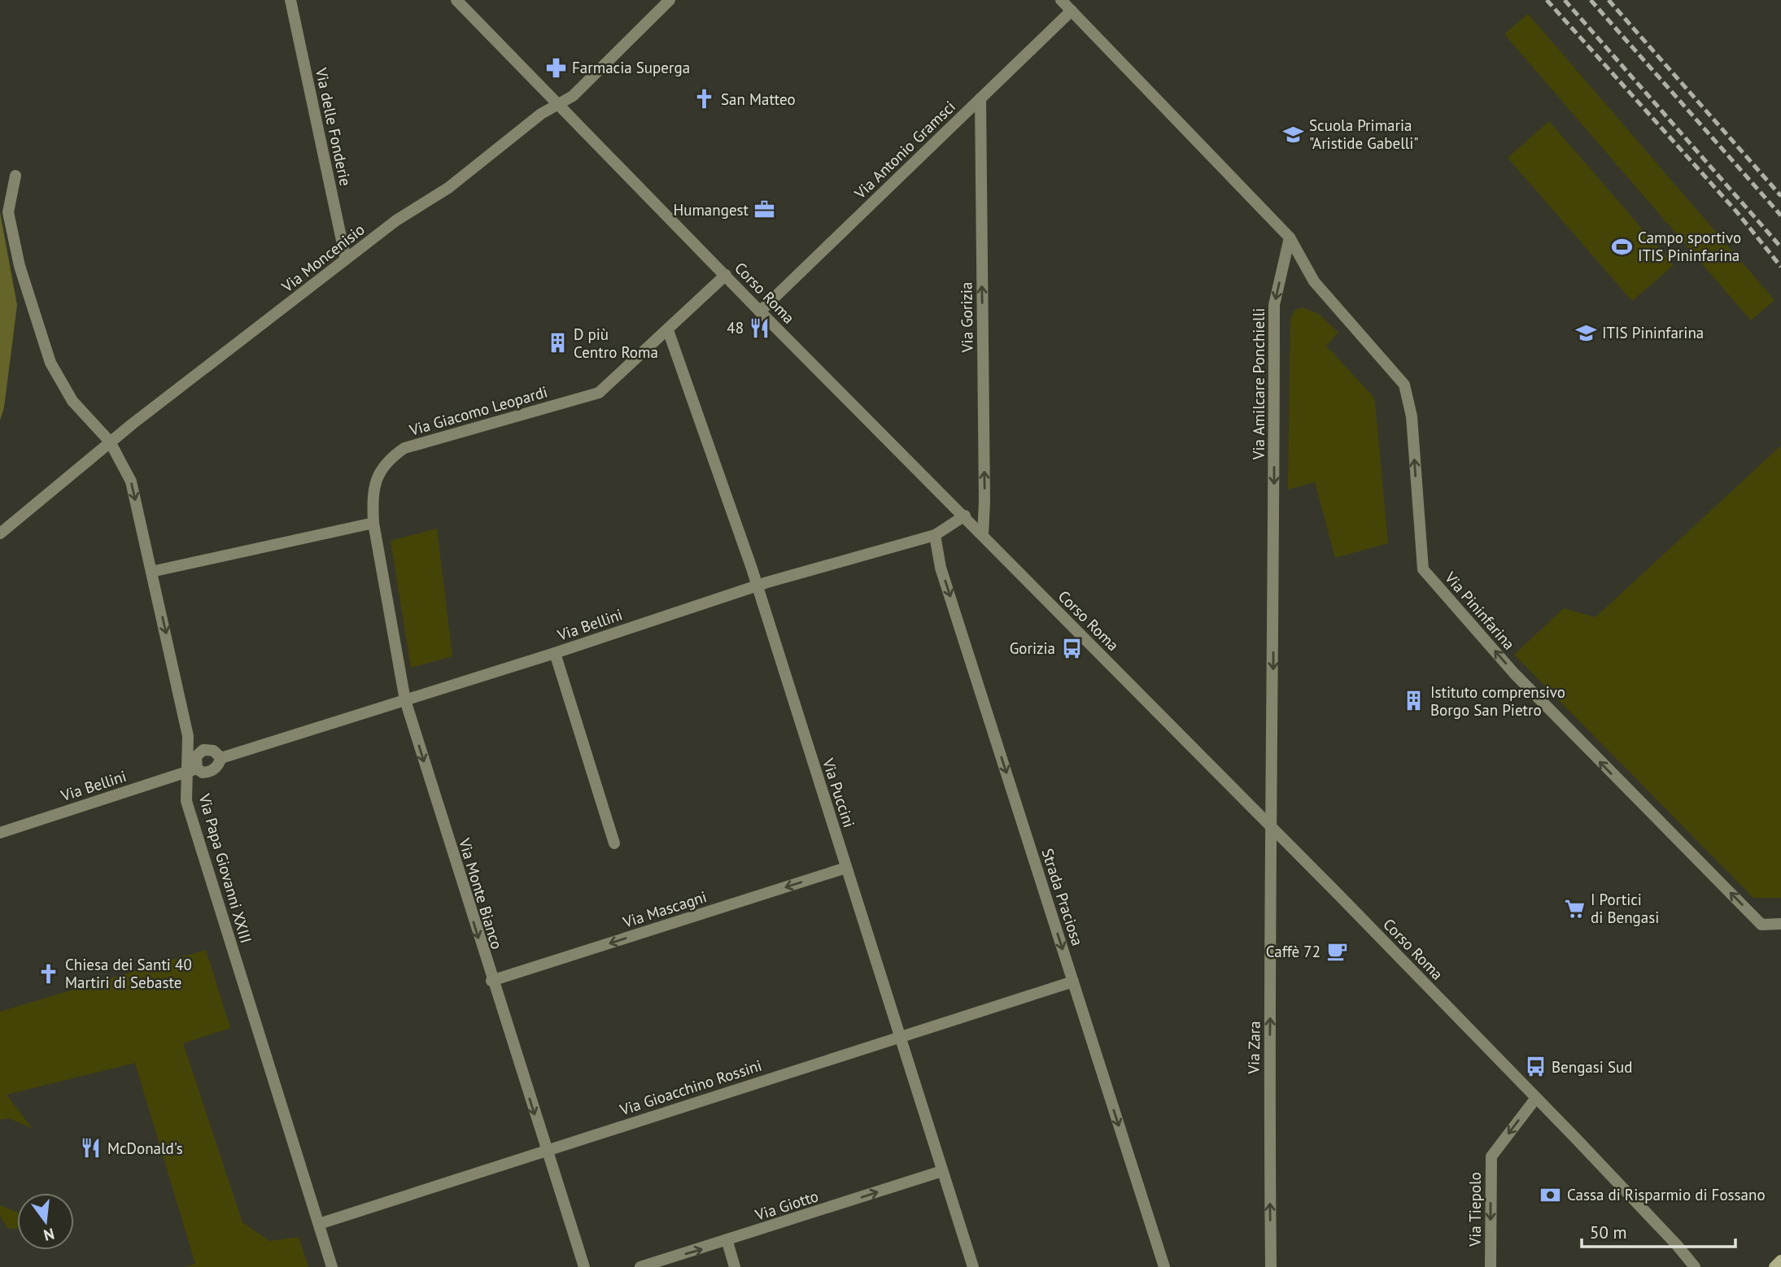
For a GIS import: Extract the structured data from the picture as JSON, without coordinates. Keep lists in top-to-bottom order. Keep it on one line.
{"streets":{"street":["Via delle Fonderie","Via Antonio Gramsci","Via Moncenisio","Corso Roma","Via Gorizia","Via Amilcare Ponchielli","Via Giacomo Leopardi","Via Pininfarina","Via Bellini","Via Puccini","Via Papa Giovanni XXIII","Via Monte Bianco","Strada Praciosa","Via Mascagni","Via Zara","Via Gioacchino Rossini","Via Giotto","Via Tiepolo"]},"crossings":[["Via delle Fonderie","Via Moncenisio"],["Via Antonio Gramsci","Corso Roma"],["Via Antonio Gramsci","Via Gorizia"],["Via Moncenisio","Corso Roma"],["Via Moncenisio","Via Papa Giovanni XXIII"],["Corso Roma","Via Gorizia"],["Corso Roma","Via Amilcare Ponchielli"],["Corso Roma","Via Giacomo Leopardi"],["Corso Roma","Via Bellini"],["Corso Roma","Via Zara"],["Corso Roma","Via Tiepolo"],["Via Amilcare Ponchielli","Via Pininfarina"],["Via Amilcare Ponchielli","Via Zara"],["Via Giacomo Leopardi","Via Puccini"],["Via Giacomo Leopardi","Via Monte Bianco"],["Via Bellini","Via Puccini"],["Via Bellini","Via Papa Giovanni XXIII"],["Via Bellini","Via Monte Bianco"],["Via Bellini","Strada Praciosa"],["Via Puccini","Via Mascagni"],["Via Puccini","Via Gioacchino Rossini"],["Via Puccini","Via Giotto"],["Via Papa Giovanni XXIII","Via Gioacchino Rossini"],["Via Monte Bianco","Via Mascagni"],["Via Monte Bianco","Via Gioacchino Rossini"],["Strada Praciosa","Via Gioacchino Rossini"]],"one_way":["Via Gorizia","Via Amilcare Ponchielli","Via Pininfarina","Via Papa Giovanni XXIII","Via Monte Bianco","Strada Praciosa","Via Mascagni","Via Zara","Via Giotto","Via Tiepolo"],"places":{"pharmacy":["Farmacia Superga"],"church":["San Matteo","Chiesa dei Santi 40 Martiri di Sebaste"],"school or university":["Scuola Primaria \"Aristide Gabelli\"","ITIS Pininfarina"],"office":["Humangest"],"sports":["Campo sportivo ITIS Pininfarina"],"restaurant":["48","McDonald's"],"building":["D più Centro Roma","Istituto comprensivo Borgo San Pietro"],"bus stop":["Gorizia","Bengasi Sud"],"supermarket":["I Portici di Bengasi"],"cafe":["Caffè 72"],"bank":["Cassa di Risparmio di Fossano"]},"scale_bar":"50 m","north":"bottom"}
